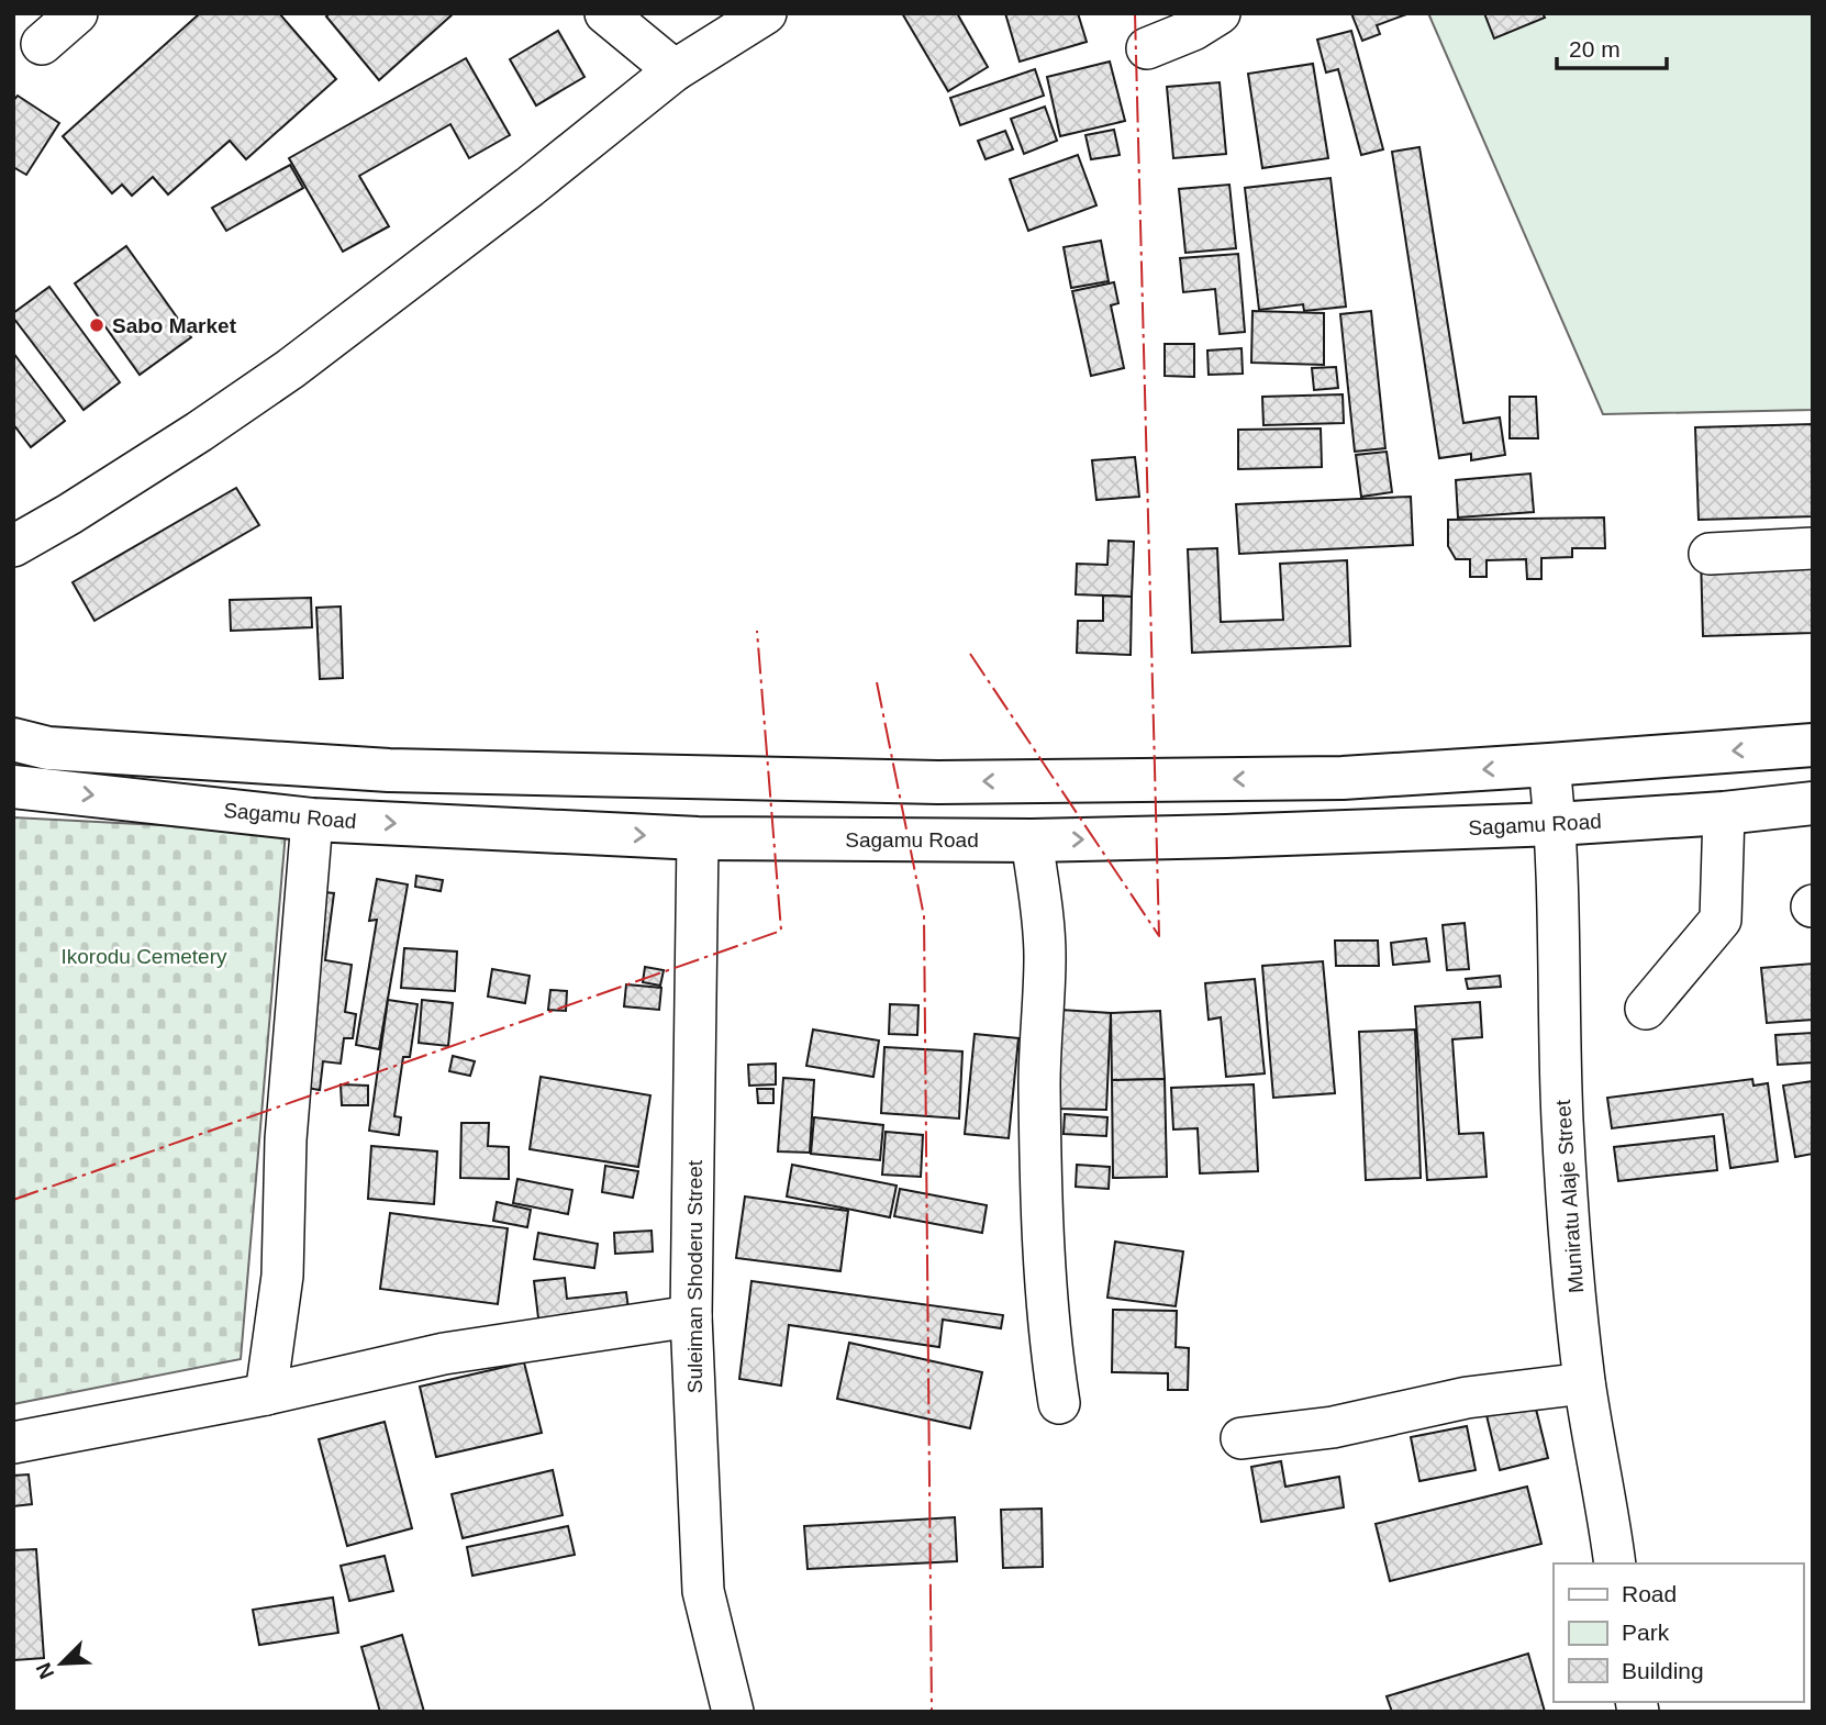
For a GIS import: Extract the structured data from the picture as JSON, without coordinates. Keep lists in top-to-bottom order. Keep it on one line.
{"streets":{"highway":["Sagamu Road"],"street":["Muniratu Alaje Street","Suleiman Shoderu Street"]},"crossings":[["Sagamu Road","Muniratu Alaje Street"],["Sagamu Road","Suleiman Shoderu Street"]],"parks":["Ikorodu Cemetery"],"places":["Sabo Market"],"legend":["Road","Park","Building"],"scale_bar":"20 m","north":"bottom left"}
